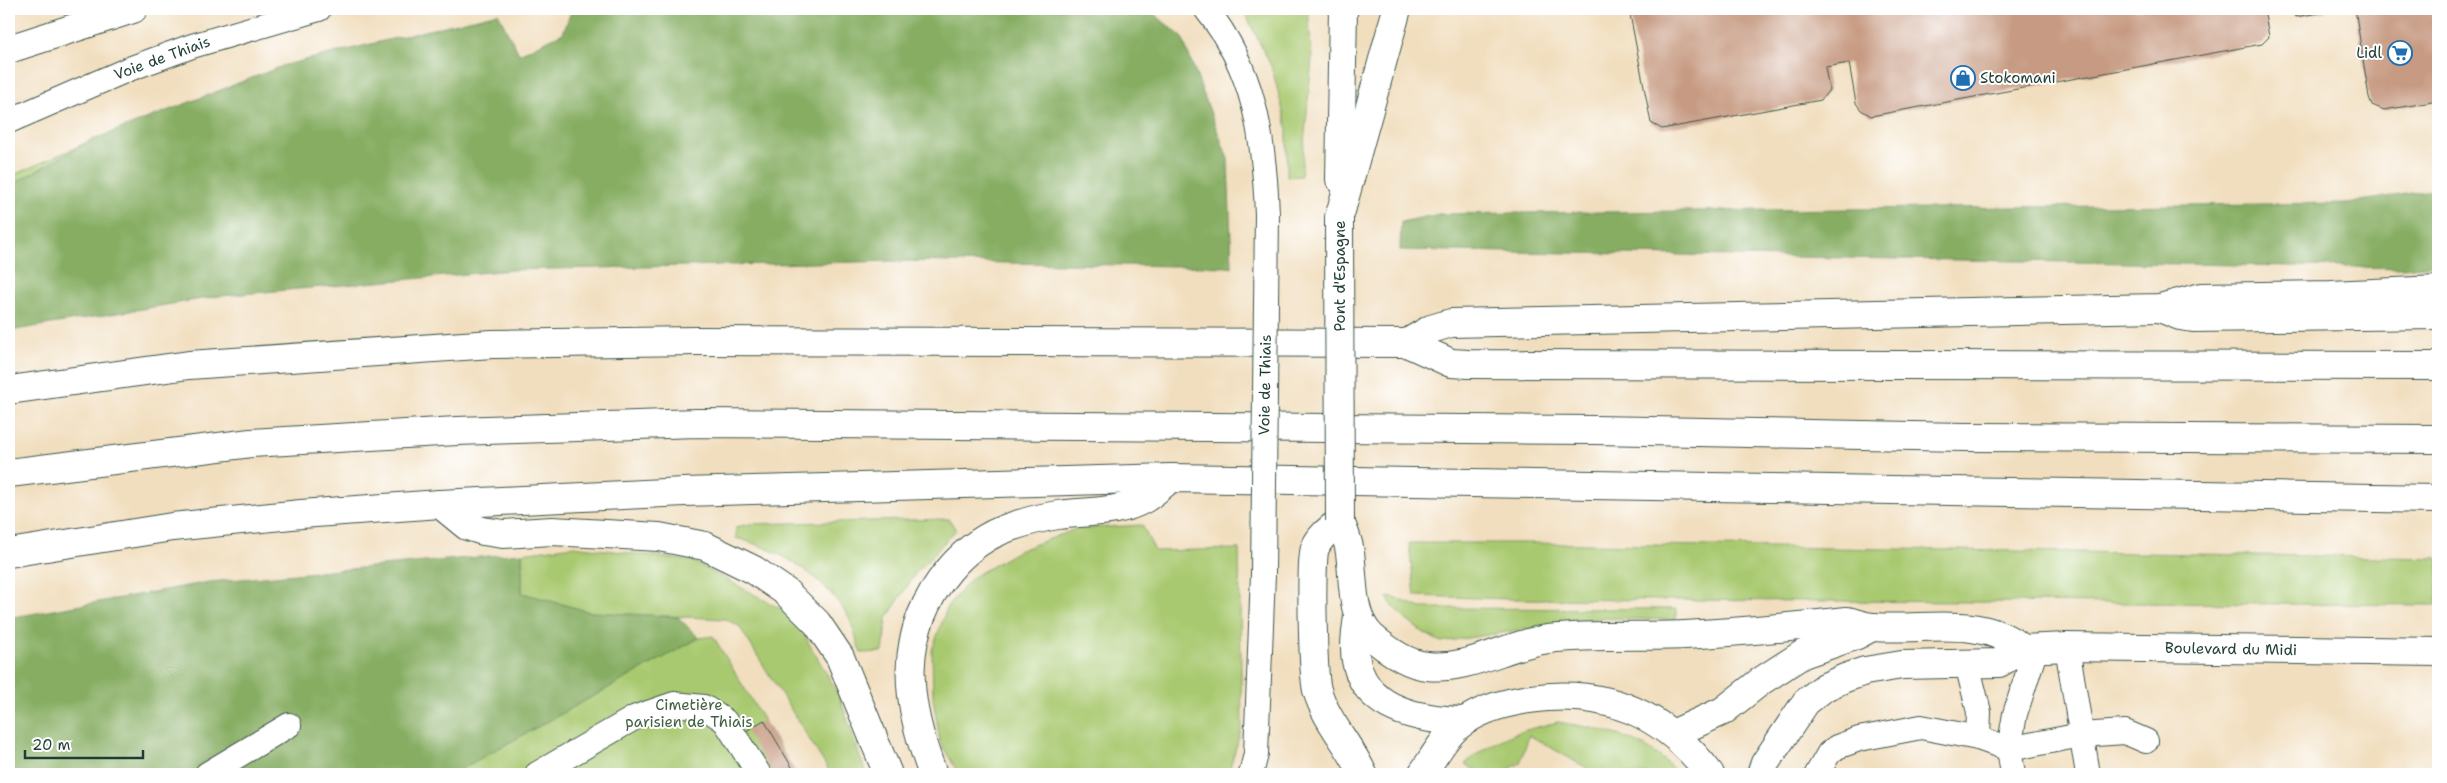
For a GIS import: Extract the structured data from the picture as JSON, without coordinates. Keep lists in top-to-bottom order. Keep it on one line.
{"streets":{"main road":["Pont d'Espagne","Boulevard du Midi"],"lane":["Voie de Thiais"]},"parks":["Cimetière parisien de Thiais"],"places":{"supermarket":["Lidl"],"shop":["Stokomani"]},"scale_bar":"20 m"}
